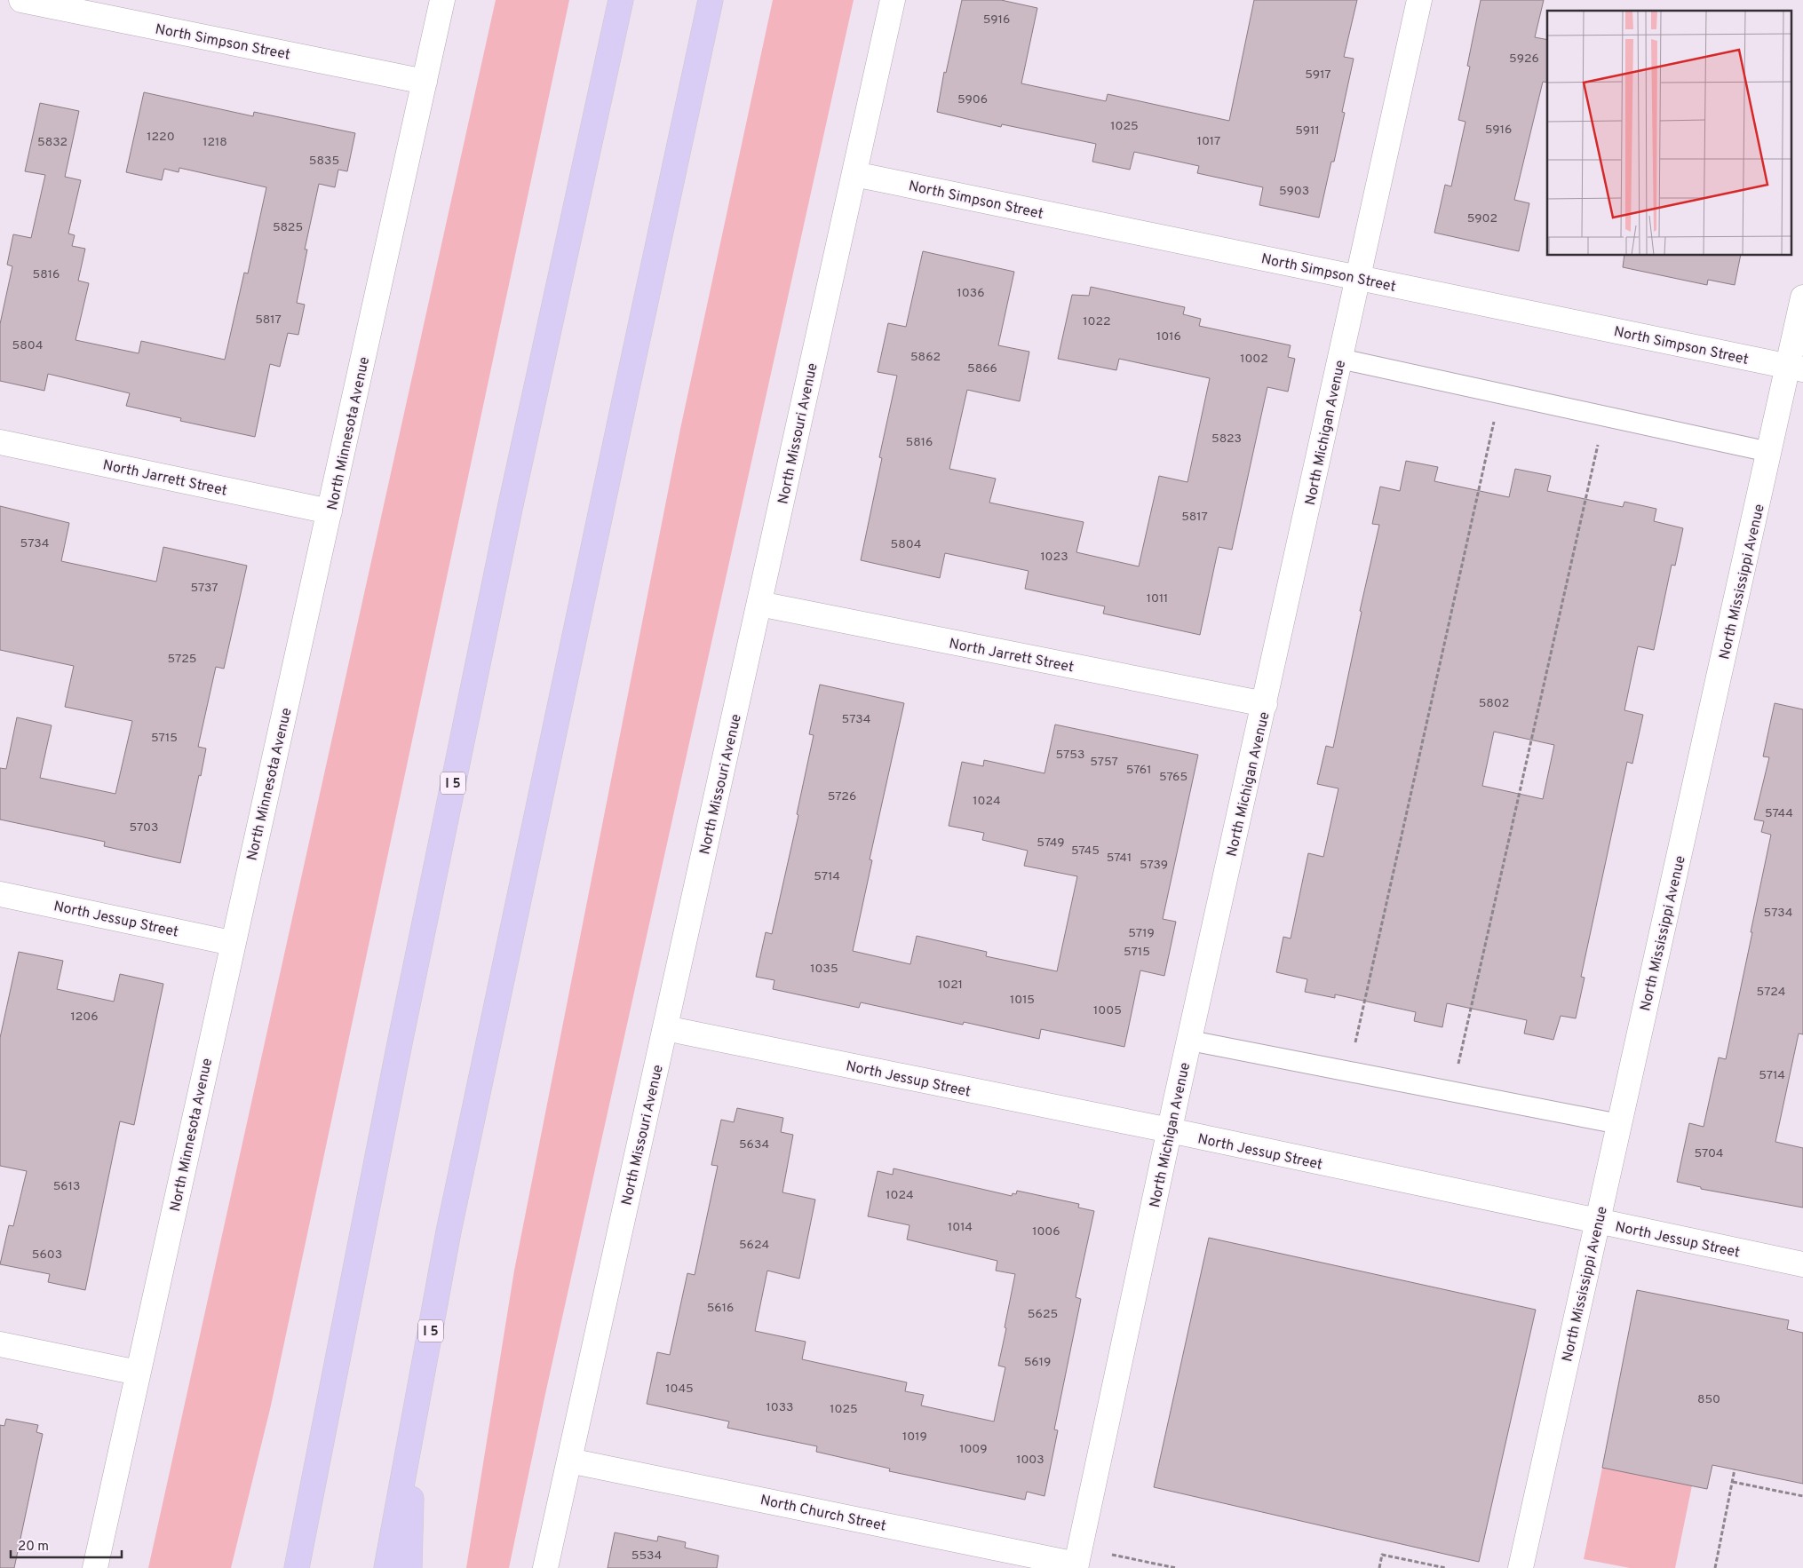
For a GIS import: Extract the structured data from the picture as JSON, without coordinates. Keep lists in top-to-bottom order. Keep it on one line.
{"streets":{"highway":["I 5"],"street":["North Simpson Street","North Michigan Avenue","North Minnesota Avenue","North Missouri Avenue","North Jarrett Street","North Mississippi Avenue","North Jessup Street","North Church Street"]},"crossings":[["North Simpson Street","North Michigan Avenue"],["North Simpson Street","North Minnesota Avenue"],["North Simpson Street","North Missouri Avenue"],["North Simpson Street","North Mississippi Avenue"],["North Michigan Avenue","North Jarrett Street"],["North Michigan Avenue","North Jessup Street"],["North Michigan Avenue","North Church Street"],["North Minnesota Avenue","North Jarrett Street"],["North Minnesota Avenue","North Jessup Street"],["North Missouri Avenue","North Jarrett Street"],["North Missouri Avenue","North Jessup Street"],["North Missouri Avenue","North Church Street"],["North Mississippi Avenue","North Jessup Street"]],"house_numbers":["5916","5926","5917","5906","1025","5916","5911","1220","1017","5832","1218","5835","5903","5902","5825","5816","1036","5817","1022","1016","5804","5862","1002","5866","5823","5816","5817","5734","5804","1023","5737","1011","5725","5802","5734","5715","5753","5757","5761","5765","5726","1024","5744","5703","5749","5745","5741","5739","5714","5734","5719","5715","1035","1021","5724","1015","1005","1206","5714","5634","5704","5613","1024","1014","1006","5624","5603","5616","5625","5619","1045","850","1033","1025","1019","1009","1003","5534"],"scale_bar":"20 m"}
